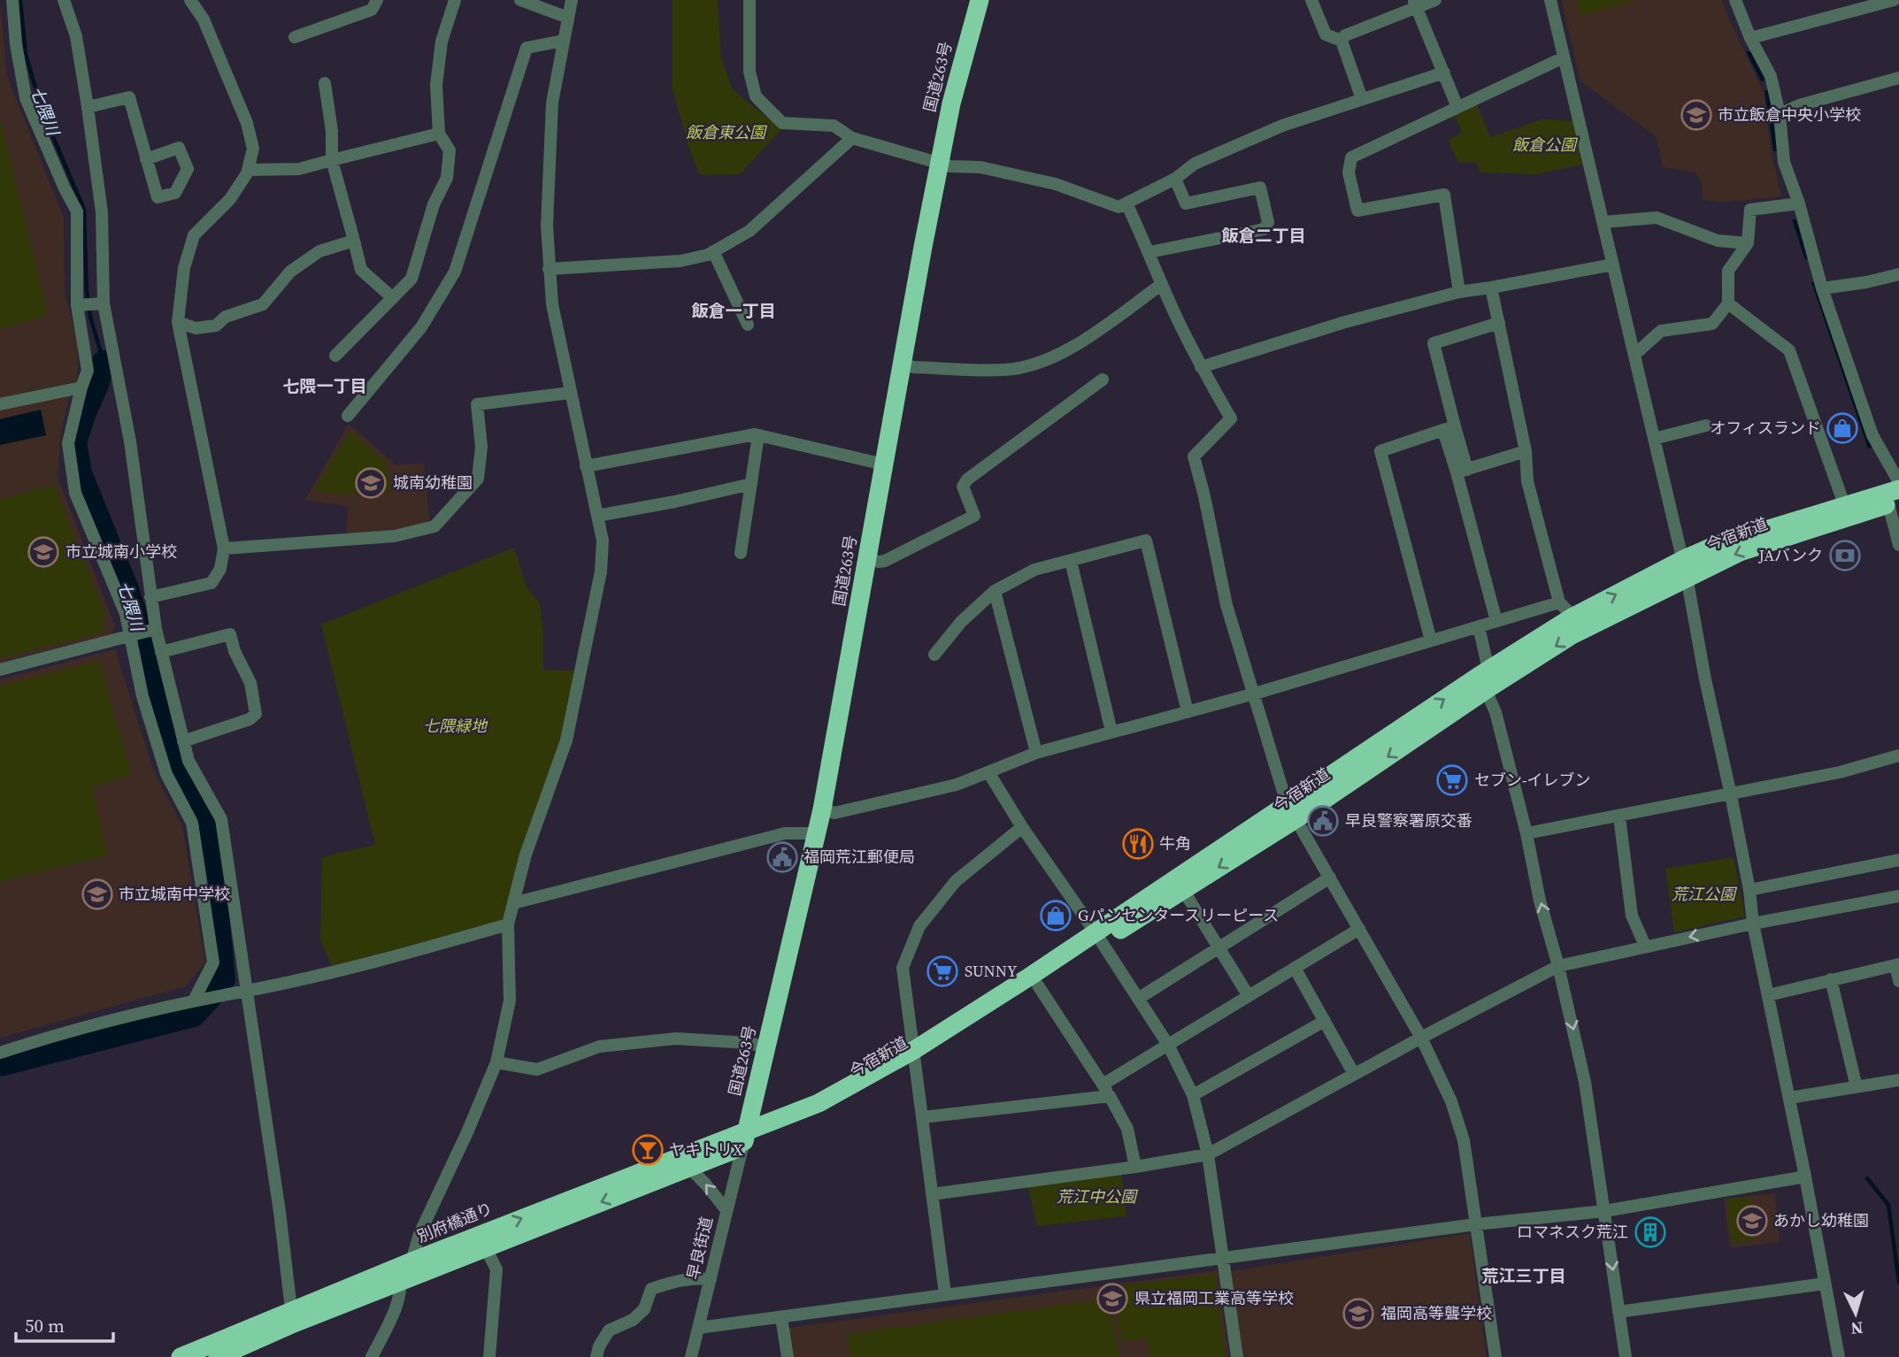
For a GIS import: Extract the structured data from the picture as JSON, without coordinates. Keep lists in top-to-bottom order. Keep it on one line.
{"streets":{"highway":["国道263号","今宿新道","別府橋通り"],"street":["早良街道"]},"crossings":[["国道263号","今宿新道"],["国道263号","別府橋通り"],["国道263号","早良街道"],["今宿新道","別府橋通り"],["今宿新道","早良街道"],["別府橋通り","早良街道"]],"districts":["飯倉二丁目","飯倉一丁目","七隈一丁目","荒江三丁目"],"water":["七隈川"],"parks":["飯倉東公園","飯倉公園","七隈緑地","荒江公園","荒江中公園"],"places":{"school or university":["市立飯倉中央小学校","城南幼稚園","市立城南小学校","市立城南中学校","あかし幼稚園","県立福岡工業高等学校","福岡高等聾学校"],"shop":["オフィスランド","Gパンセンタースリーピース"],"bank":["JAバンク"],"supermarket":["セブン-イレブン","SUNNY"],"public building":["早良警察署原交番","福岡荒江郵便局"],"restaurant":["牛角"],"bar":["ヤキトリX"],"building":["ロマネスク荒江"]},"scale_bar":"50 m","north":"bottom"}
